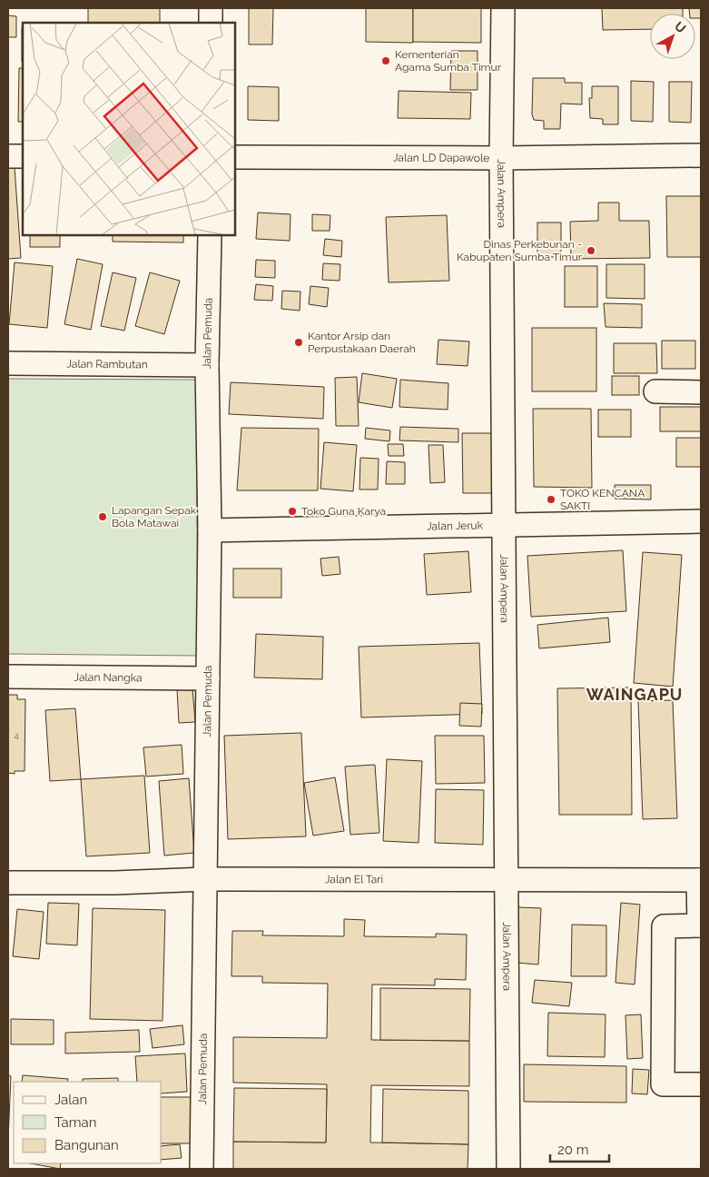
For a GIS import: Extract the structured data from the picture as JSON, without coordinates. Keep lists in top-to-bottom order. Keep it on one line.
{"streets":{"street":["Jalan LD Dapawole","Jalan Ampera","Jalan Pemuda","Jalan Rambutan","Jalan Jeruk","Jalan Nangka","Jalan El Tari"]},"crossings":[["Jalan LD Dapawole","Jalan Ampera"],["Jalan Ampera","Jalan Jeruk"],["Jalan Ampera","Jalan El Tari"],["Jalan Pemuda","Jalan Rambutan"],["Jalan Pemuda","Jalan Jeruk"],["Jalan Pemuda","Jalan Nangka"],["Jalan Pemuda","Jalan El Tari"]],"districts":["WAINGAPU"],"places":["Kementerian Agama Sumba Timur","Dinas Perkebunan - Kabupaten Sumba Timur","Kantor Arsip dan Perpustakaan Daerah","TOKO KENCANA SAKTI","Toko Guna Karya","Lapangan Sepak Bola Matawai"],"house_numbers":["4"],"legend":["Jalan","Taman","Bangunan"],"scale_bar":"20 m","north":"top right"}
